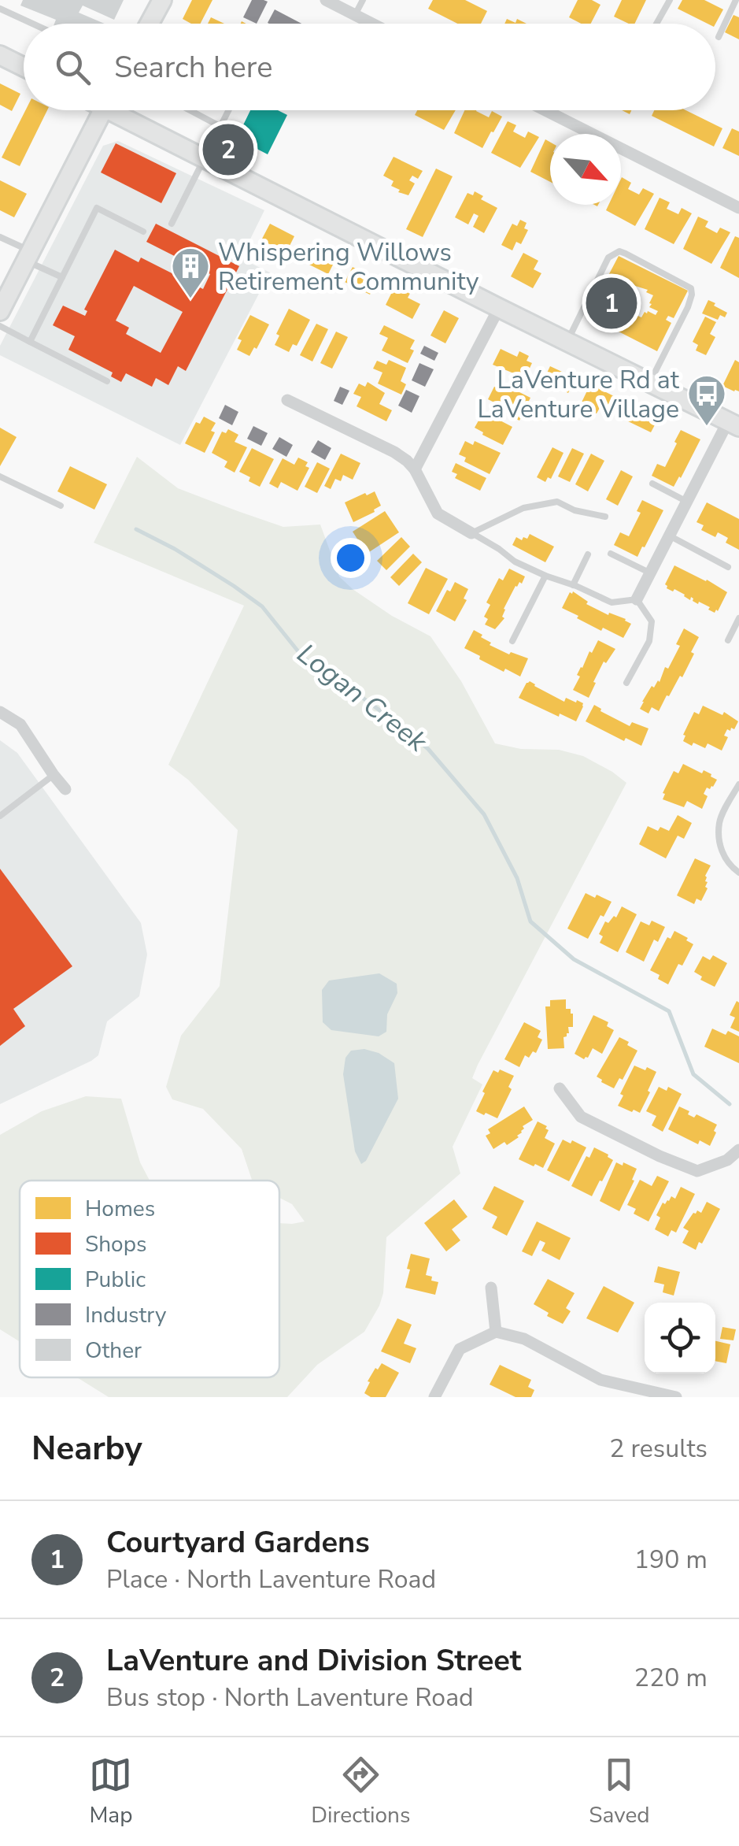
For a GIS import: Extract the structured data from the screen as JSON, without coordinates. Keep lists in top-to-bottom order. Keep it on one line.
{"water":["Logan Creek"],"places":{"building":["Whispering Willows Retirement Community"],"bus stop":["LaVenture Rd at LaVenture Village"]},"legend":["Homes","Shops","Public","Industry","Other"],"north":"bottom right","page":{"search":"Search here","pins":["2","1"],"heading":["Nearby","2 results"],"list":[{"mark":"1","name":"Courtyard Gardens","note":"Place · North Laventure Road","value":"190 m"},{"mark":"2","name":"LaVenture and Division Street","note":"Bus stop · North Laventure Road","value":"220 m"}],"nav":["Map","Directions","Saved"]}}
